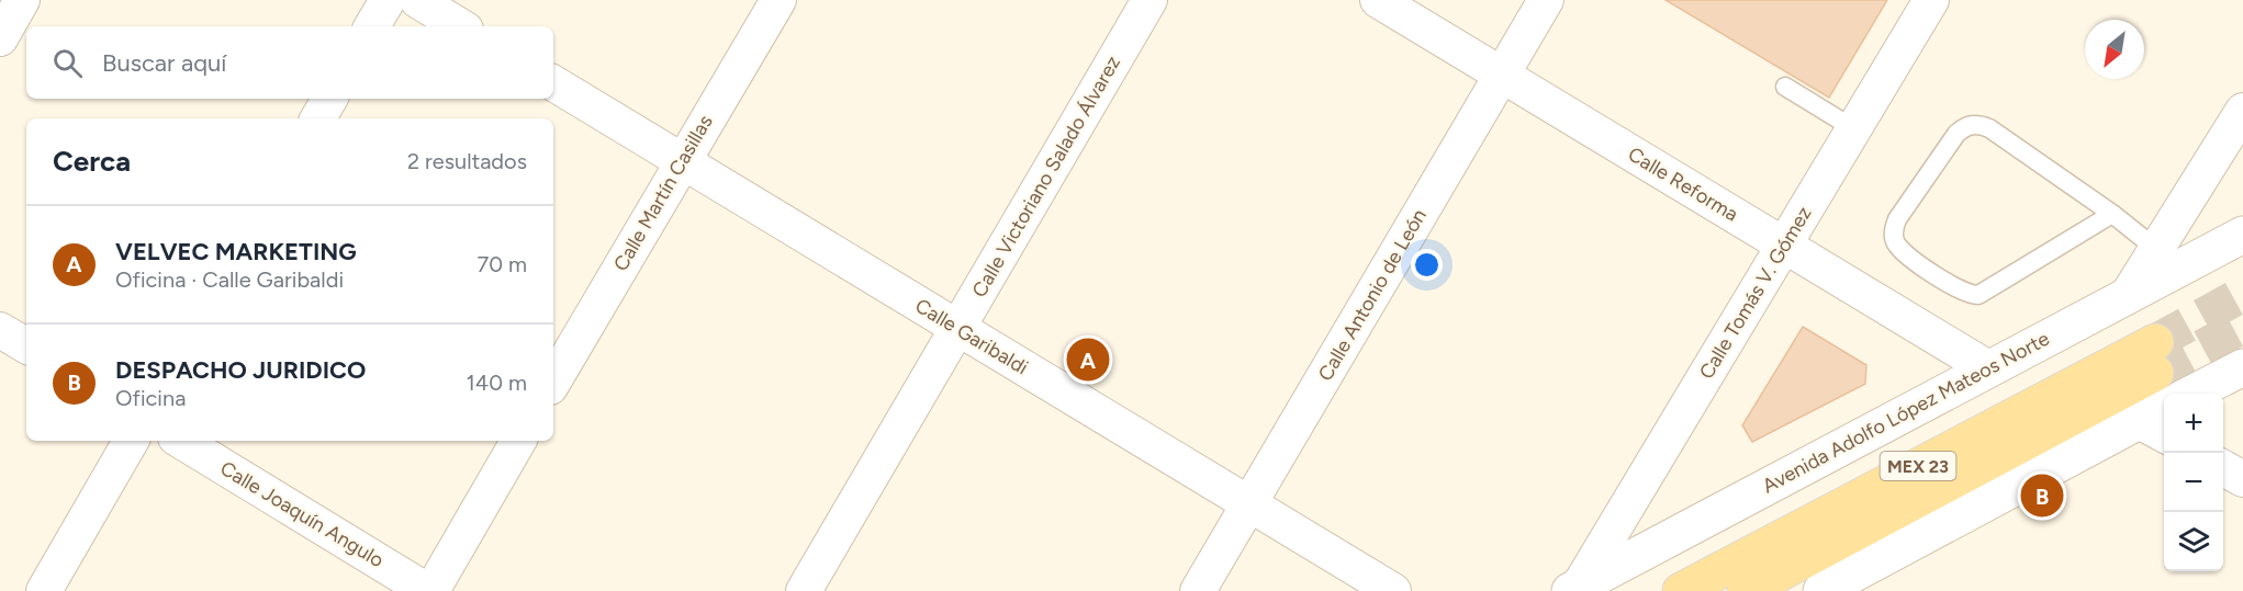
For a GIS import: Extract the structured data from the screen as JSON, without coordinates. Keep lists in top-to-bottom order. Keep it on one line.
{"streets":{"main road":["Avenida Adolfo López Mateos Norte","MEX 23"],"street":["Calle Victoriano Salado Álvarez","Calle Reforma","Calle Martín Casillas","Calle Tomás V. Gómez","Calle Antonio de León","Calle Garibaldi","Calle Joaquín Angulo"]},"crossings":[["Calle Victoriano Salado Álvarez","Calle Garibaldi"],["Calle Reforma","Calle Tomás V. Gómez"],["Calle Reforma","Calle Antonio de León"],["Calle Reforma","Avenida Adolfo López Mateos Norte"],["Calle Martín Casillas","Calle Garibaldi"],["Calle Tomás V. Gómez","Avenida Adolfo López Mateos Norte"],["Calle Antonio de León","Calle Garibaldi"]],"north":"bottom left","page":{"search":"Buscar aquí","heading":["Cerca","2 resultados"],"list":[{"mark":"A","name":"VELVEC MARKETING","note":"Oficina · Calle Garibaldi","value":"70 m"},{"mark":"B","name":"DESPACHO JURIDICO","note":"Oficina","value":"140 m"}],"pins":["A","B"],"map_buttons":["+","−"]}}
